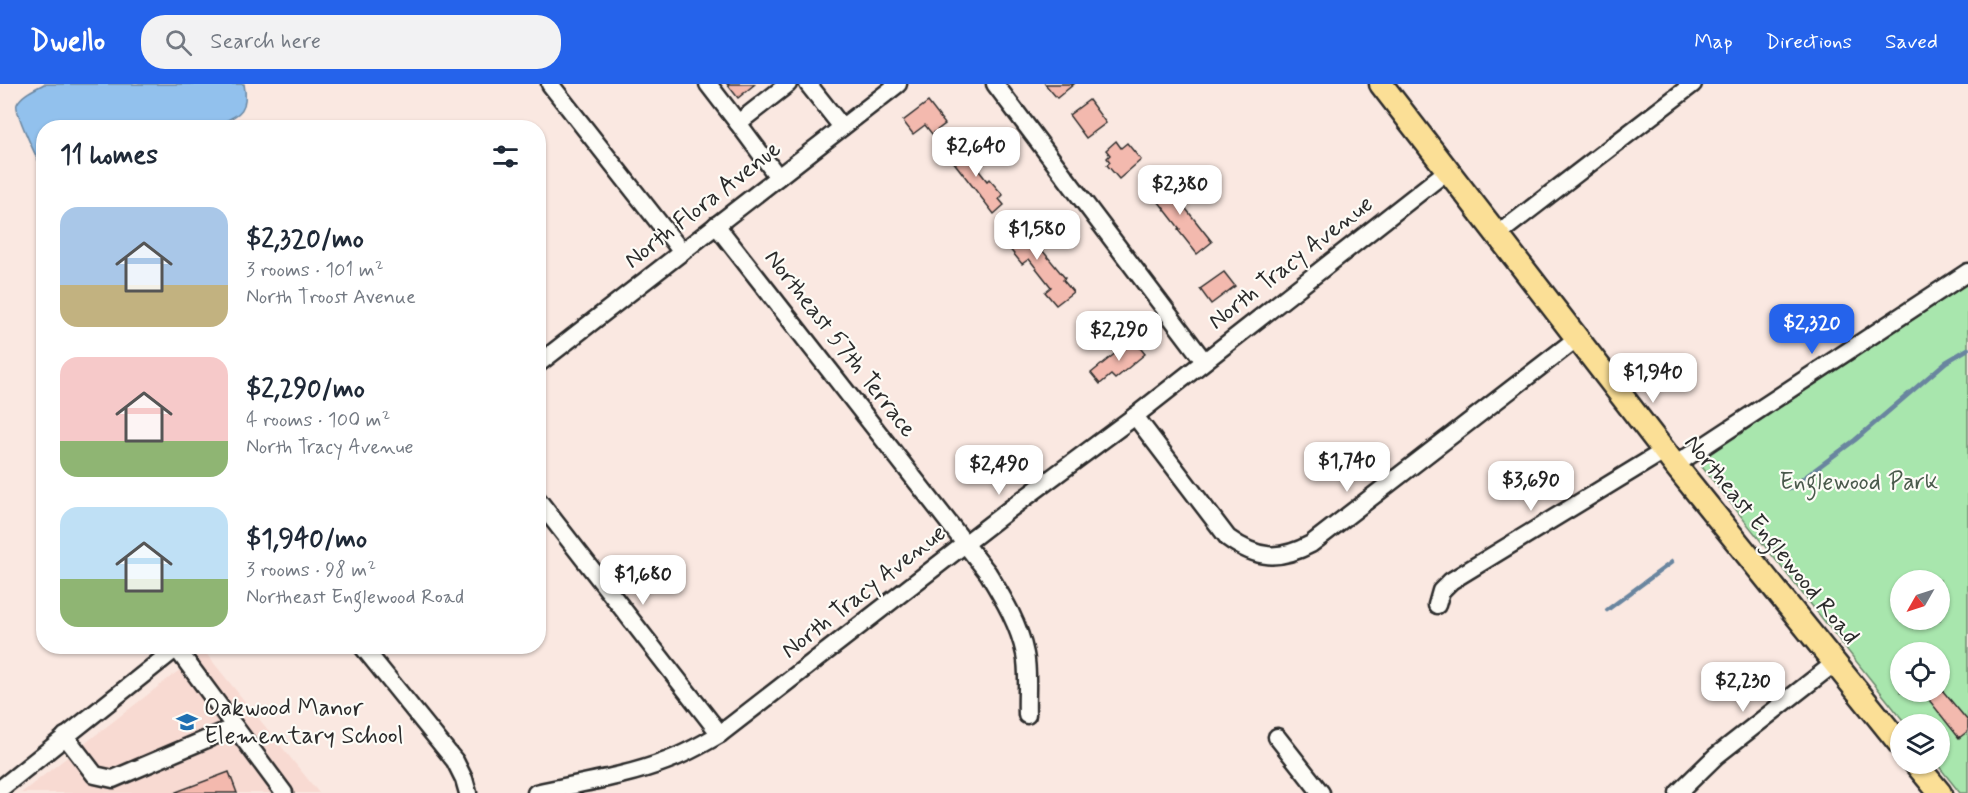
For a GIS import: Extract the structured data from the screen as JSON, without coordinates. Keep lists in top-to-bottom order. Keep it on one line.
{"streets":{"main road":["Northeast Englewood Road"],"street":["North Flora Avenue","North Tracy Avenue","Northeast 57th Terrace"]},"crossings":[["North Flora Avenue","Northeast 57th Terrace"],["North Tracy Avenue","Northeast 57th Terrace"],["North Tracy Avenue","Northeast Englewood Road"]],"parks":["Englewood Park"],"places":{"school or university":["Oakwood Manor Elementary School"]},"north":"bottom left","page":{"header":"Dwello","search":"Search here","nav":["Map","Directions","Saved"],"heading":"11 homes","price":["$2,640","$2,380","$1,580","$2,320","$2,290","$1,940","$1,740","$2,490","$3,690","$1,680","$2,230"],"list":[{"name":"$2,320/mo","note":"3 rooms · 101 m² · North Troost Avenue"},{"name":"$2,290/mo","note":"4 rooms · 100 m² · North Tracy Avenue"},{"name":"$1,940/mo","note":"3 rooms · 98 m² · Northeast Englewood Road"}]}}
